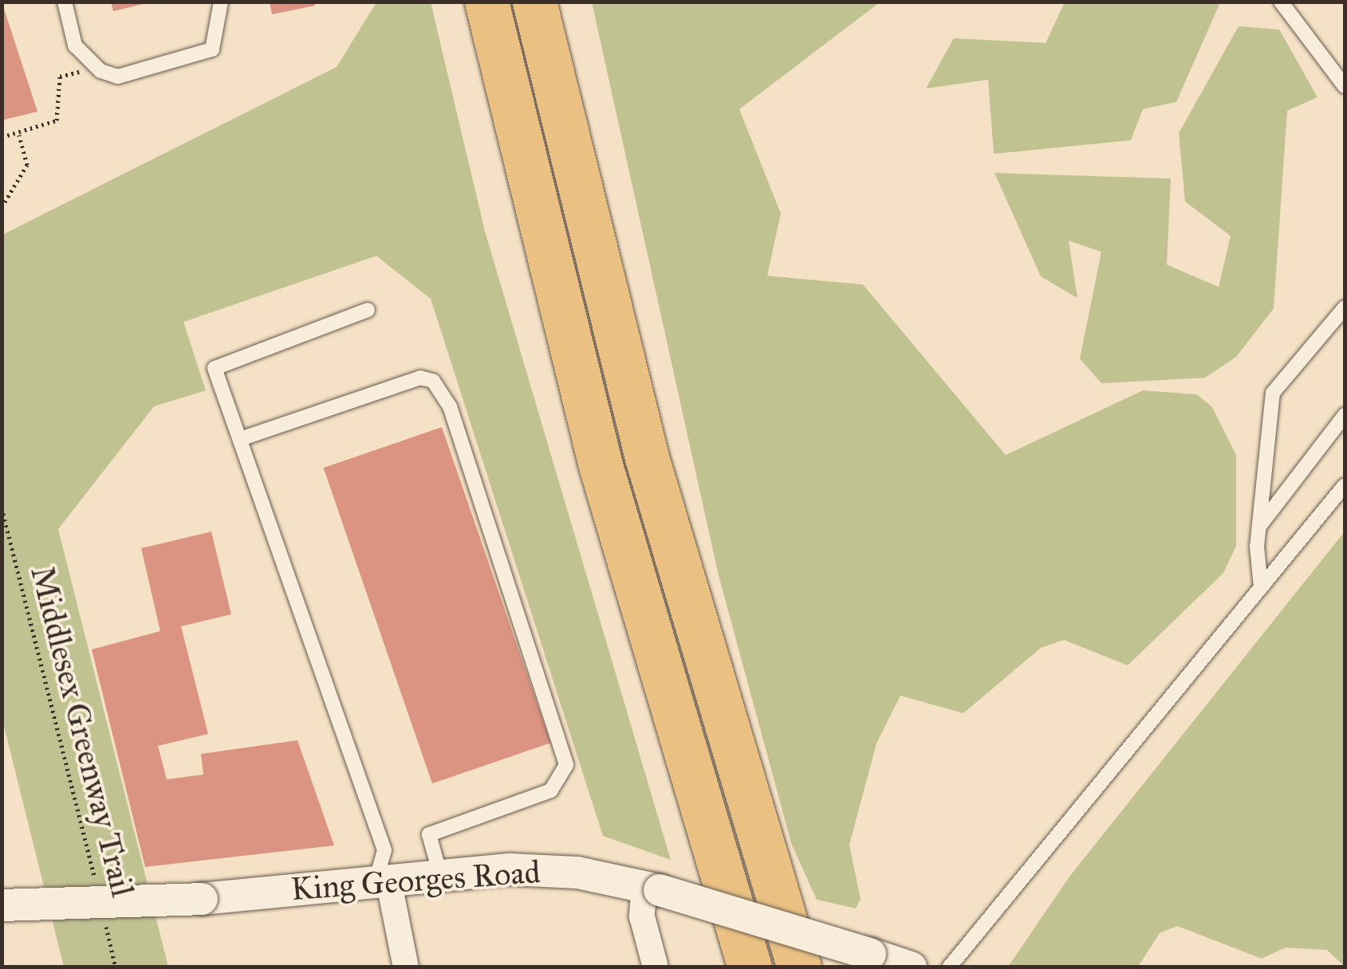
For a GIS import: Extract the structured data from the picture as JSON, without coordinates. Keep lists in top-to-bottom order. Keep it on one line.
{"streets":{"street":["King Georges Road"],"path":["Middlesex Greenway Trail"]}}
